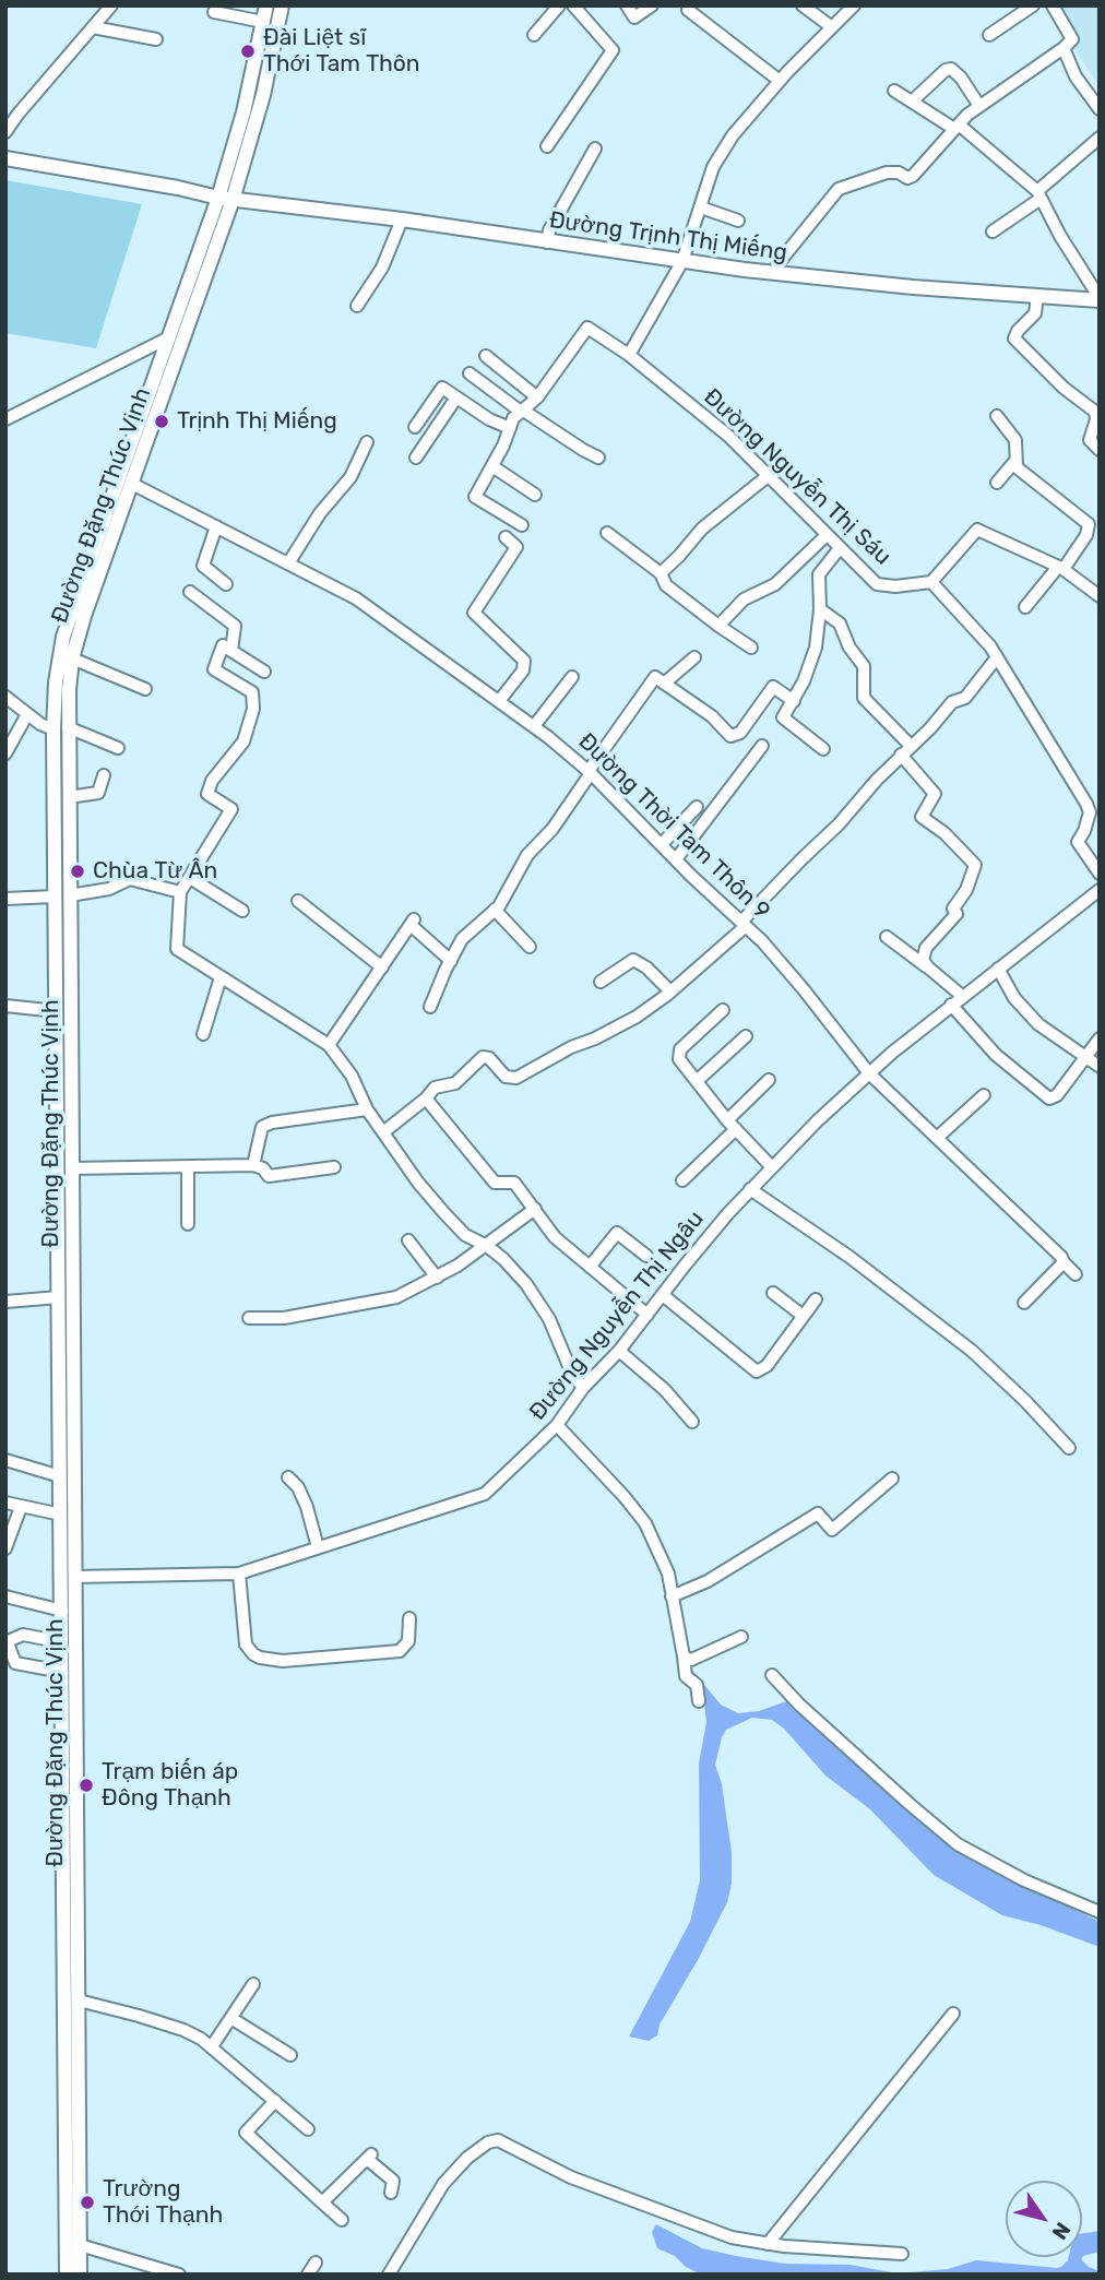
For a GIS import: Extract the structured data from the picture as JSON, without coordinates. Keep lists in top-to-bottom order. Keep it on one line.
{"streets":{"main road":["Đường Trịnh Thị Miếng","Đường Đặng Thúc Vịnh"],"street":["Đường Nguyễn Thị Sáu","Đường Thời Tam Thôn 9","Đường Nguyễn Thị Ngâu"]},"crossings":[["Đường Trịnh Thị Miếng","Đường Đặng Thúc Vịnh"],["Đường Đặng Thúc Vịnh","Đường Thời Tam Thôn 9"],["Đường Đặng Thúc Vịnh","Đường Nguyễn Thị Ngâu"],["Đường Thời Tam Thôn 9","Đường Nguyễn Thị Ngâu"]],"places":["Đài Liệt sĩ Thới Tam Thôn","Trịnh Thị Miếng","Chùa Từ Ân","Trạm biến áp Đông Thạnh","Trường Thới Thạnh"],"north":"bottom right"}
